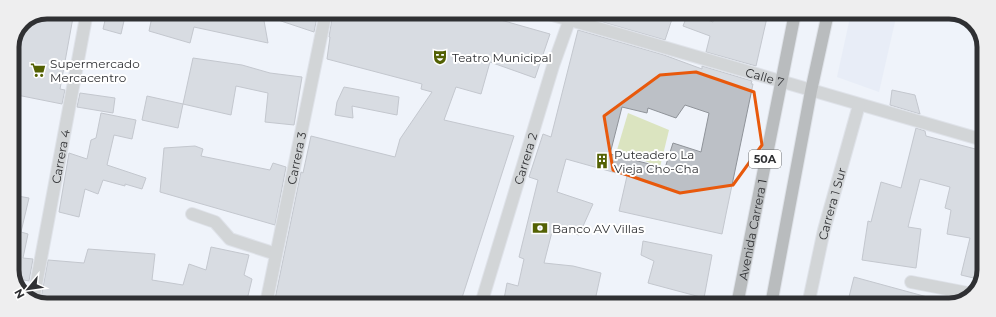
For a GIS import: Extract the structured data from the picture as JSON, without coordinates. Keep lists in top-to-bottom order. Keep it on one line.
{"streets":{"main road":["50A","Avenida Carrera 1"],"street":["Calle 7","Carrera 4","Carrera 3","Carrera 2","Carrera 1 Sur"]},"crossings":[["Calle 7","50A"],["Calle 7","Carrera 1 Sur"],["Calle 7","Avenida Carrera 1"]],"places":{"theatre":["Teatro Municipal"],"supermarket":["Supermercado Mercacentro"],"building":["Puteadero La Vieja Cho-Cha"],"bank":["Banco AV Villas"]},"north":"bottom left"}
